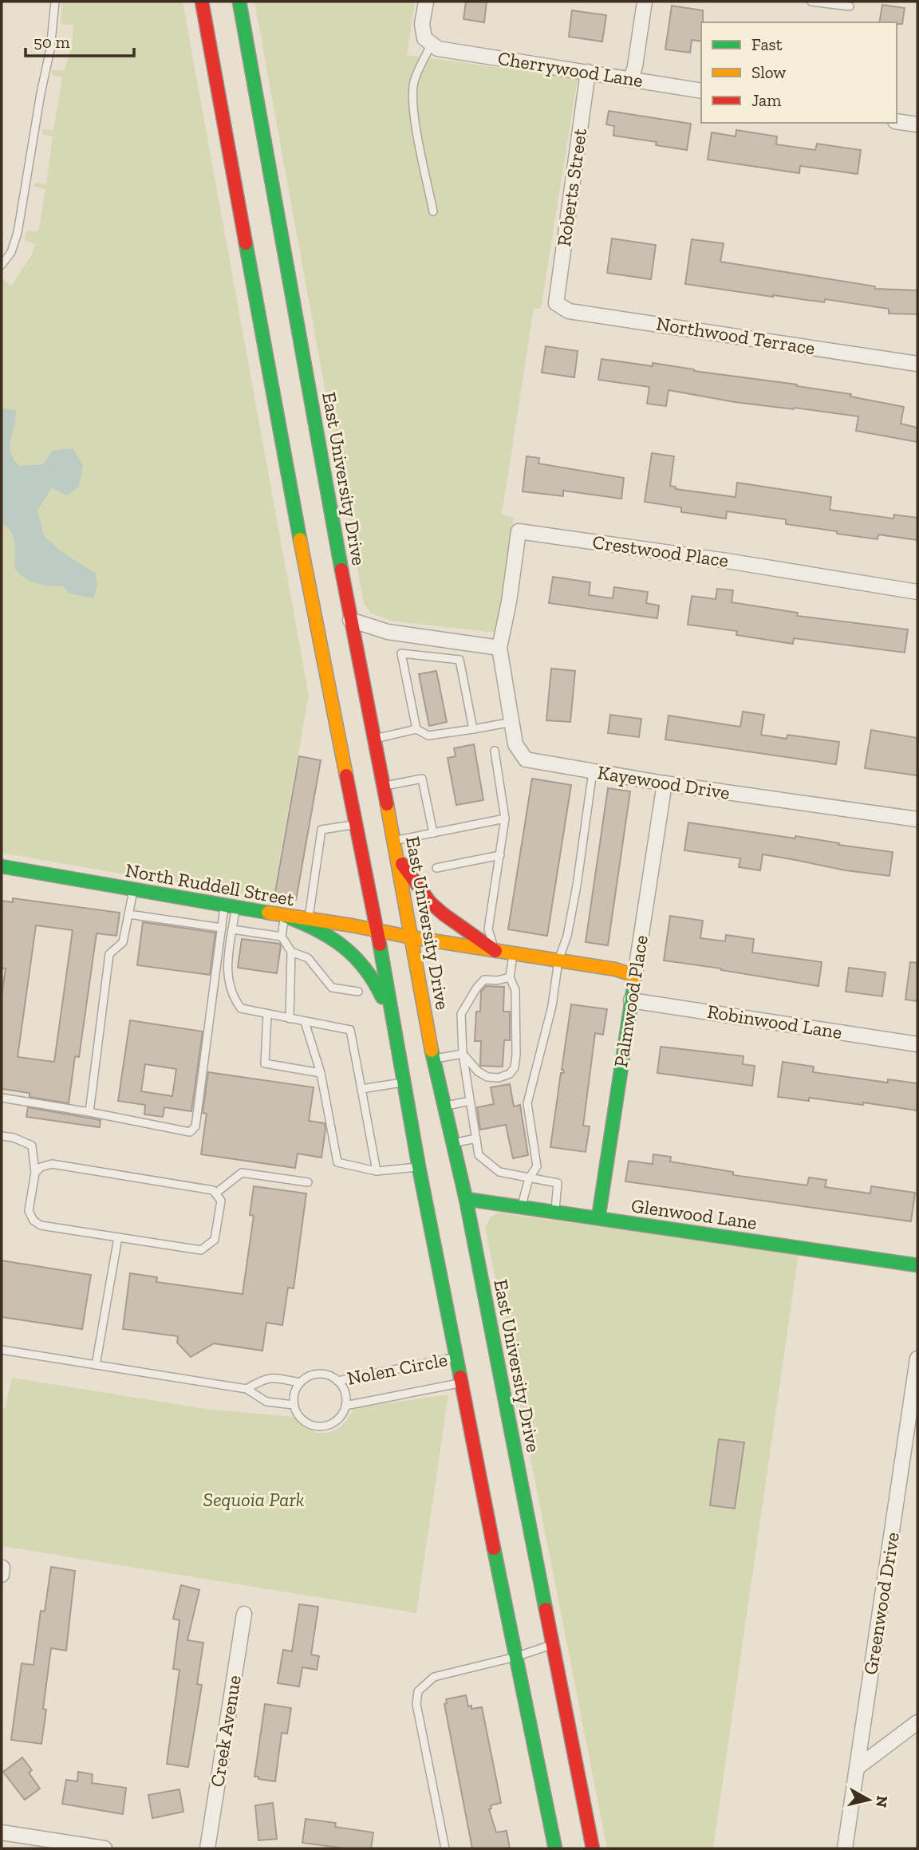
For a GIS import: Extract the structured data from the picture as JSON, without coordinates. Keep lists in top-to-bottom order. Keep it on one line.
{"streets":{"main road":["East University Drive","North Ruddell Street","Palmwood Place","Glenwood Lane"],"street":["Cherrywood Lane","Roberts Street","Northwood Terrace","Crestwood Place","Kayewood Drive","Robinwood Lane","Greenwood Drive","Creek Avenue"],"lane":["Nolen Circle"]},"crossings":[["Cherrywood Lane","Roberts Street"],["Roberts Street","Northwood Terrace"],["East University Drive","North Ruddell Street"],["East University Drive","Glenwood Lane"],["Crestwood Place","Kayewood Drive"],["Kayewood Drive","Palmwood Place"],["Palmwood Place","Robinwood Lane"],["Palmwood Place","Glenwood Lane"]],"parks":["Sequoia Park"],"legend":["Fast","Slow","Jam"],"scale_bar":"50 m","north":"right"}
